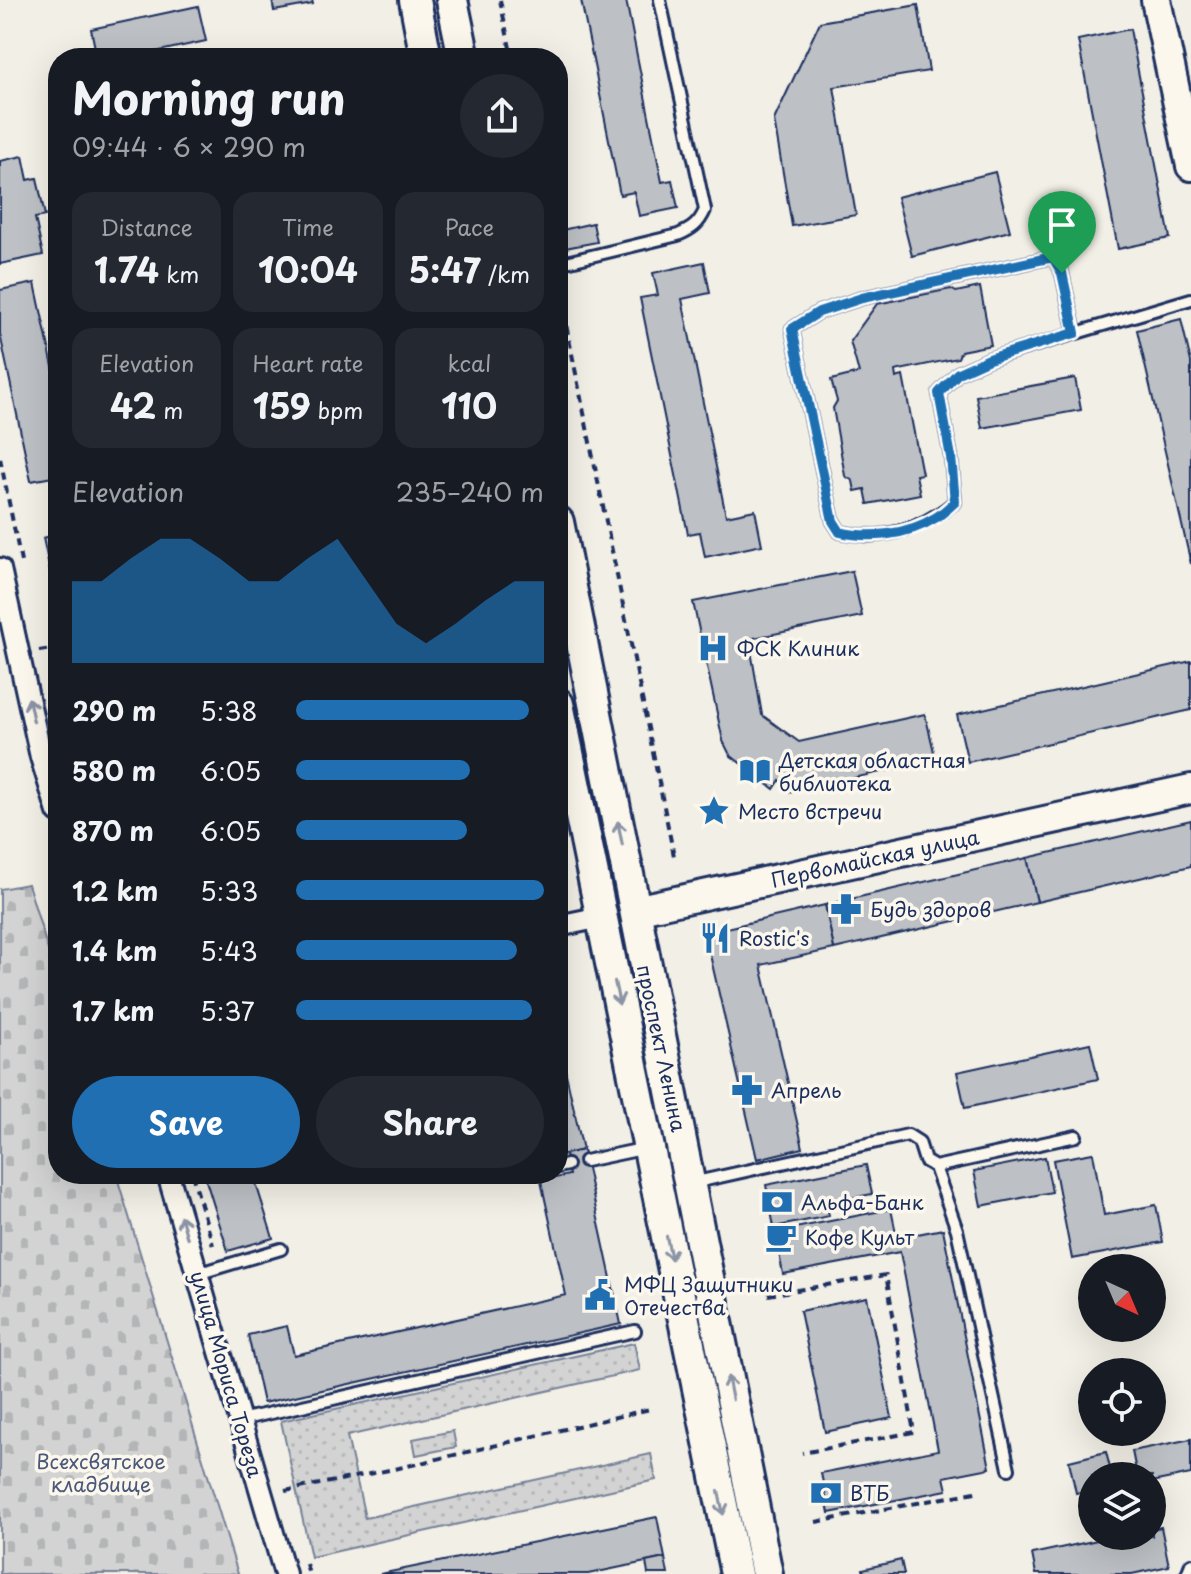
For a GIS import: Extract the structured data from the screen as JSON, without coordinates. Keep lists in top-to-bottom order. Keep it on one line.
{"streets":{"main road":["Первомайская улица","проспект Ленина"],"street":["улица Мориса Тореза"]},"crossings":[["Первомайская улица","проспект Ленина"]],"parks":["Всехсвятское кладбище"],"places":{"hospital":["ФСК Клиник"],"library":["Детская областная библиотека"],"place":["Место встречи"],"pharmacy":["Будь здоров","Апрель"],"restaurant":["Rostic's"],"bank":["Альфа-Банк","ВТБ"],"cafe":["Кофе Культ"],"public building":["МФЦ Защитники Отечества"]},"north":"bottom right","page":{"heading":["Morning run","09:44 · 6 × 290 m"],"stats":[["Distance","1.74 km"],["Time","10:04"],["Pace","5:47 /km"],["Elevation","42 m"],["Heart rate","159 bpm"],["kcal","110"]],"chart":["Elevation","235–240 m"],"list":[{"name":"290 m","note":"5:38"},{"name":"580 m","note":"6:05"},{"name":"870 m","note":"6:05"},{"name":"1.2 km","note":"5:33"},{"name":"1.4 km","note":"5:43"},{"name":"1.7 km","note":"5:37"}],"buttons":["Save","Share"]}}
